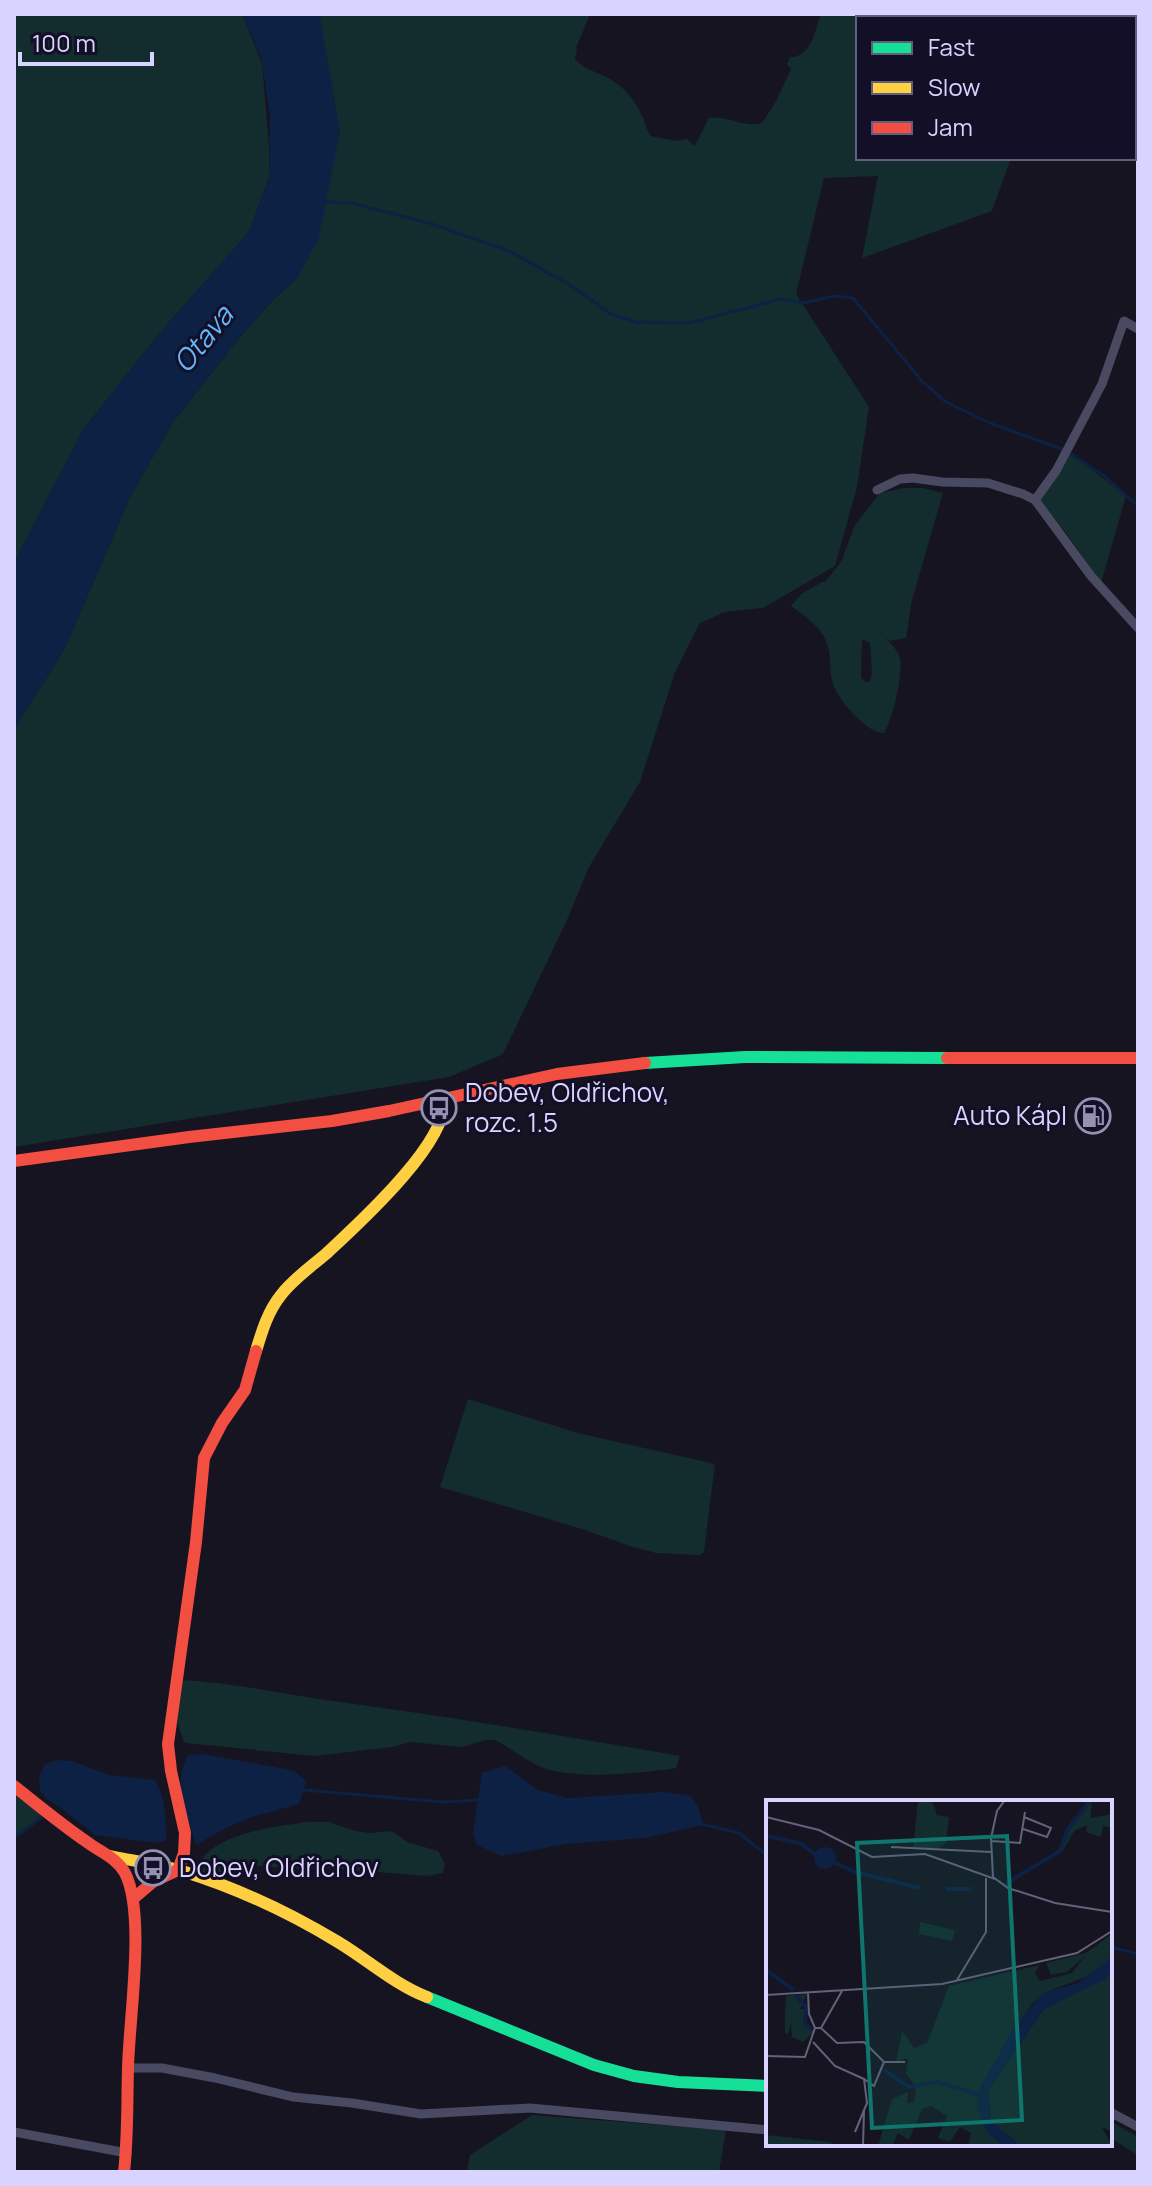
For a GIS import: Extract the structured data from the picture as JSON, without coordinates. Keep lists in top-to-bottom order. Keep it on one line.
{"water":["Otava"],"places":{"bus stop":["Dobev, Oldřichov, rozc. 1.5","Dobev, Oldřichov"],"fuel station":["Auto Kápl"]},"legend":["Fast","Slow","Jam"],"scale_bar":"100 m"}
